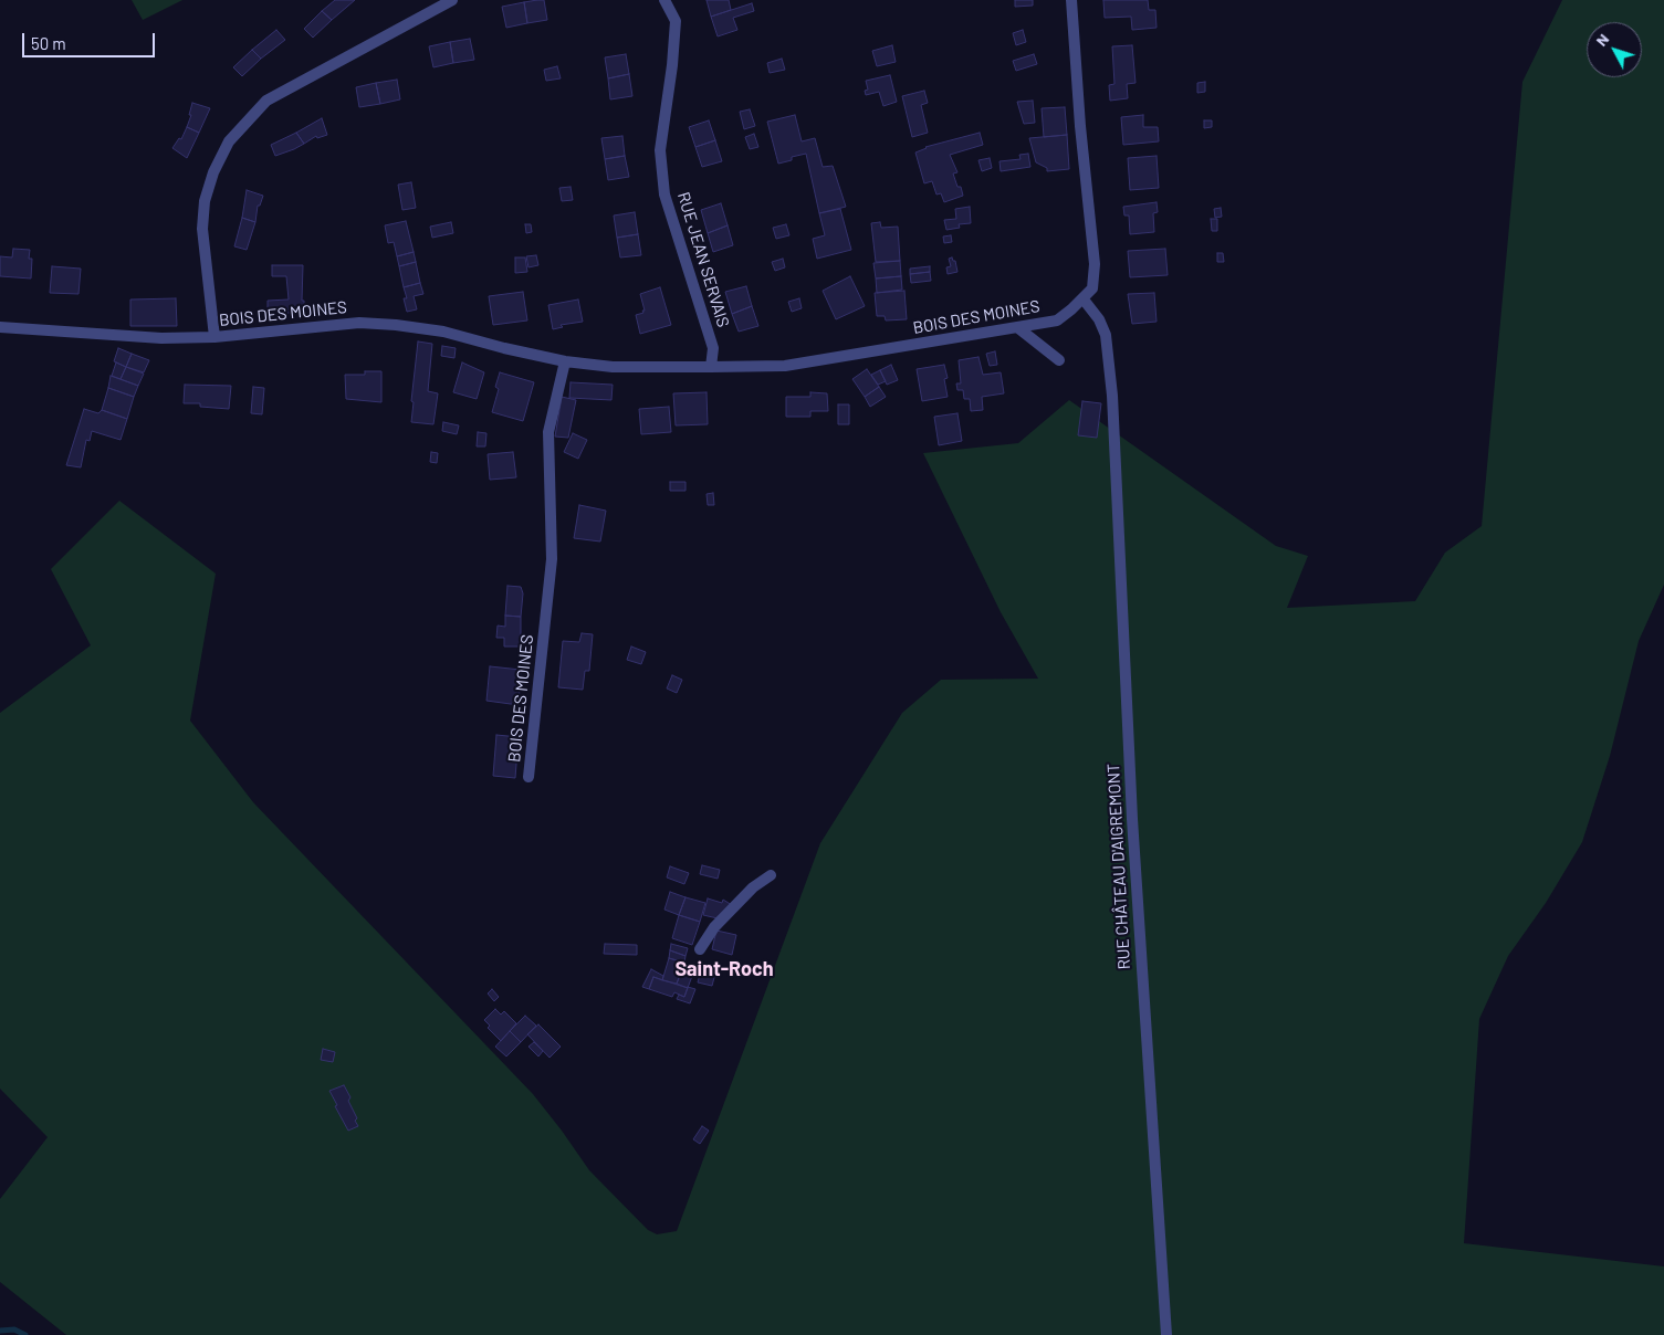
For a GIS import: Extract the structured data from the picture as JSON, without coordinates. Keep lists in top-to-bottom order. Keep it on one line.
{"streets":{"street":["RUE JEAN SERVAIS","BOIS DES MOINES","RUE CHÂTEAU D'AIGREMONT"]},"crossings":[["RUE JEAN SERVAIS","BOIS DES MOINES"],["BOIS DES MOINES","RUE CHÂTEAU D'AIGREMONT"]],"districts":["Saint-Roch"],"scale_bar":"50 m","north":"top left"}
